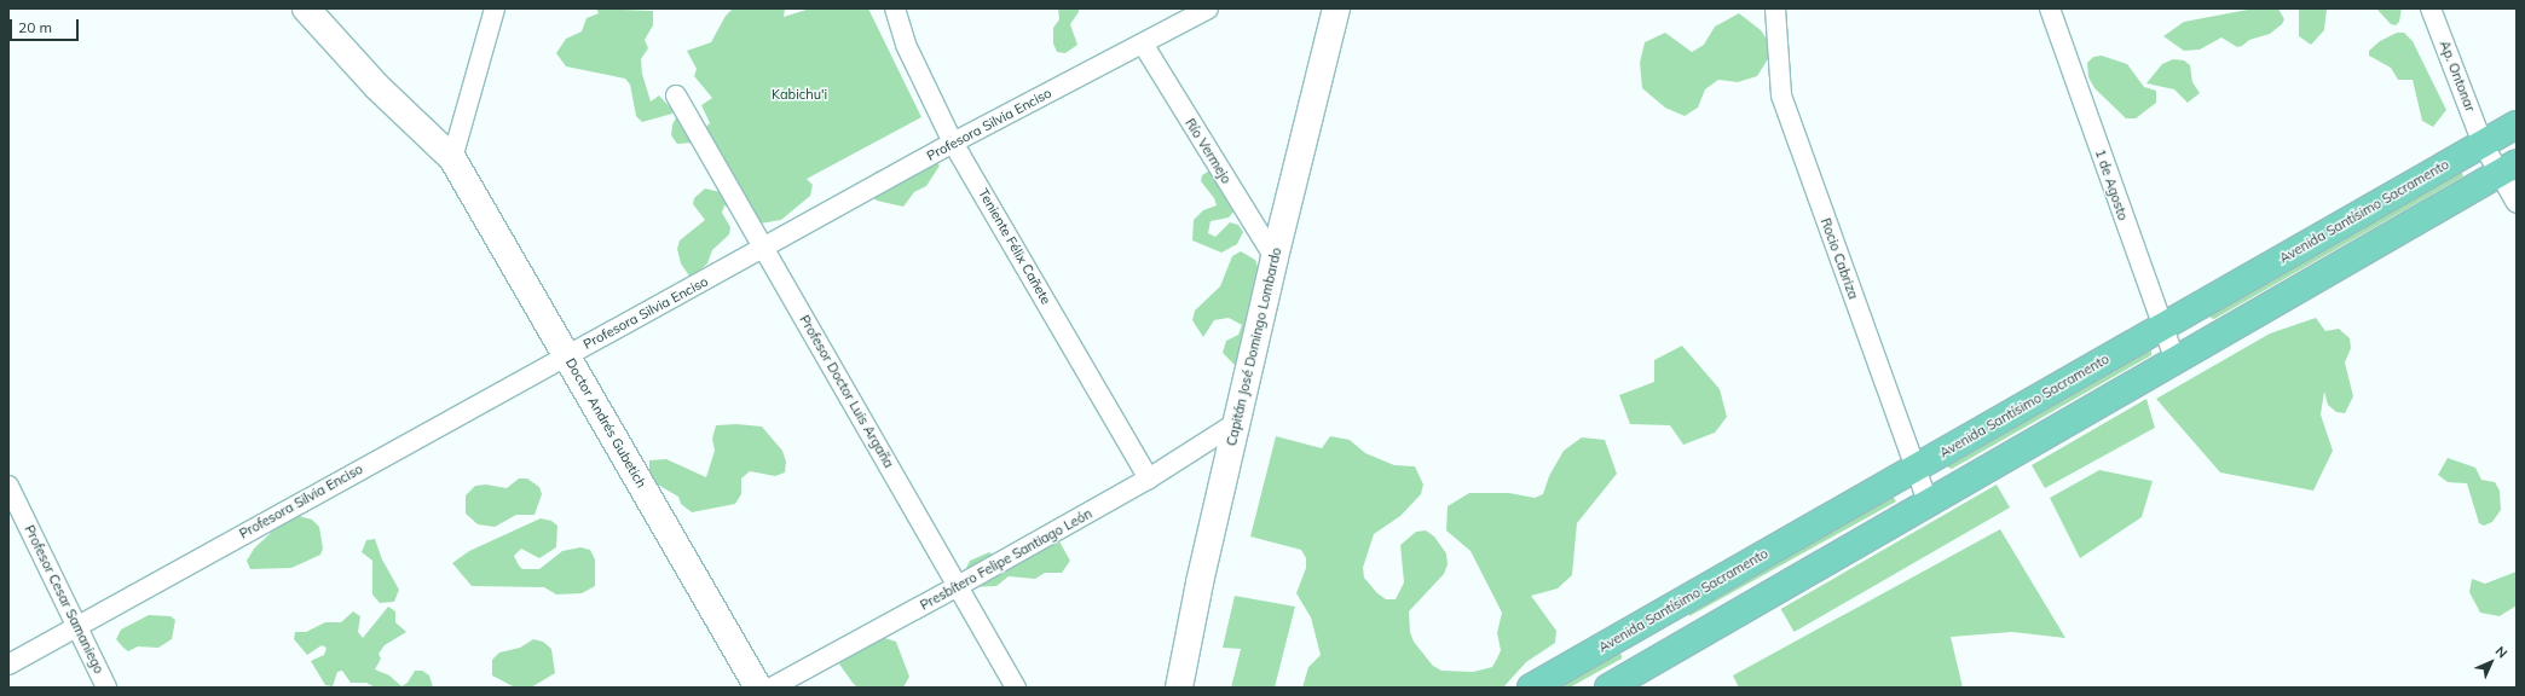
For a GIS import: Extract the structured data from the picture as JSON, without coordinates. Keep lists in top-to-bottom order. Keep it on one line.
{"streets":{"main road":["Avenida Santísimo Sacramento"],"street":["Ap. Ontonar","Profesora Silvia Enciso","Río Vermejo","1 de Agosto","Teniente Félix Cañete","Rocio Cabriza","Capitán José Domingo Lombardo","Profesor Doctor Luis Argaña","Doctor Andrés Gubetich","Presbítero Felipe Santiago León","Profesor Cesar Samaniego"]},"crossings":[["Ap. Ontonar","Avenida Santísimo Sacramento"],["Profesora Silvia Enciso","Río Vermejo"],["Profesora Silvia Enciso","Teniente Félix Cañete"],["Profesora Silvia Enciso","Profesor Doctor Luis Argaña"],["Profesora Silvia Enciso","Doctor Andrés Gubetich"],["Profesora Silvia Enciso","Profesor Cesar Samaniego"],["Río Vermejo","Capitán José Domingo Lombardo"],["1 de Agosto","Avenida Santísimo Sacramento"],["Avenida Santísimo Sacramento","Rocio Cabriza"],["Teniente Félix Cañete","Presbítero Felipe Santiago León"],["Capitán José Domingo Lombardo","Presbítero Felipe Santiago León"],["Profesor Doctor Luis Argaña","Presbítero Felipe Santiago León"]],"parks":["Kabichu'i"],"scale_bar":"20 m","north":"top right"}
